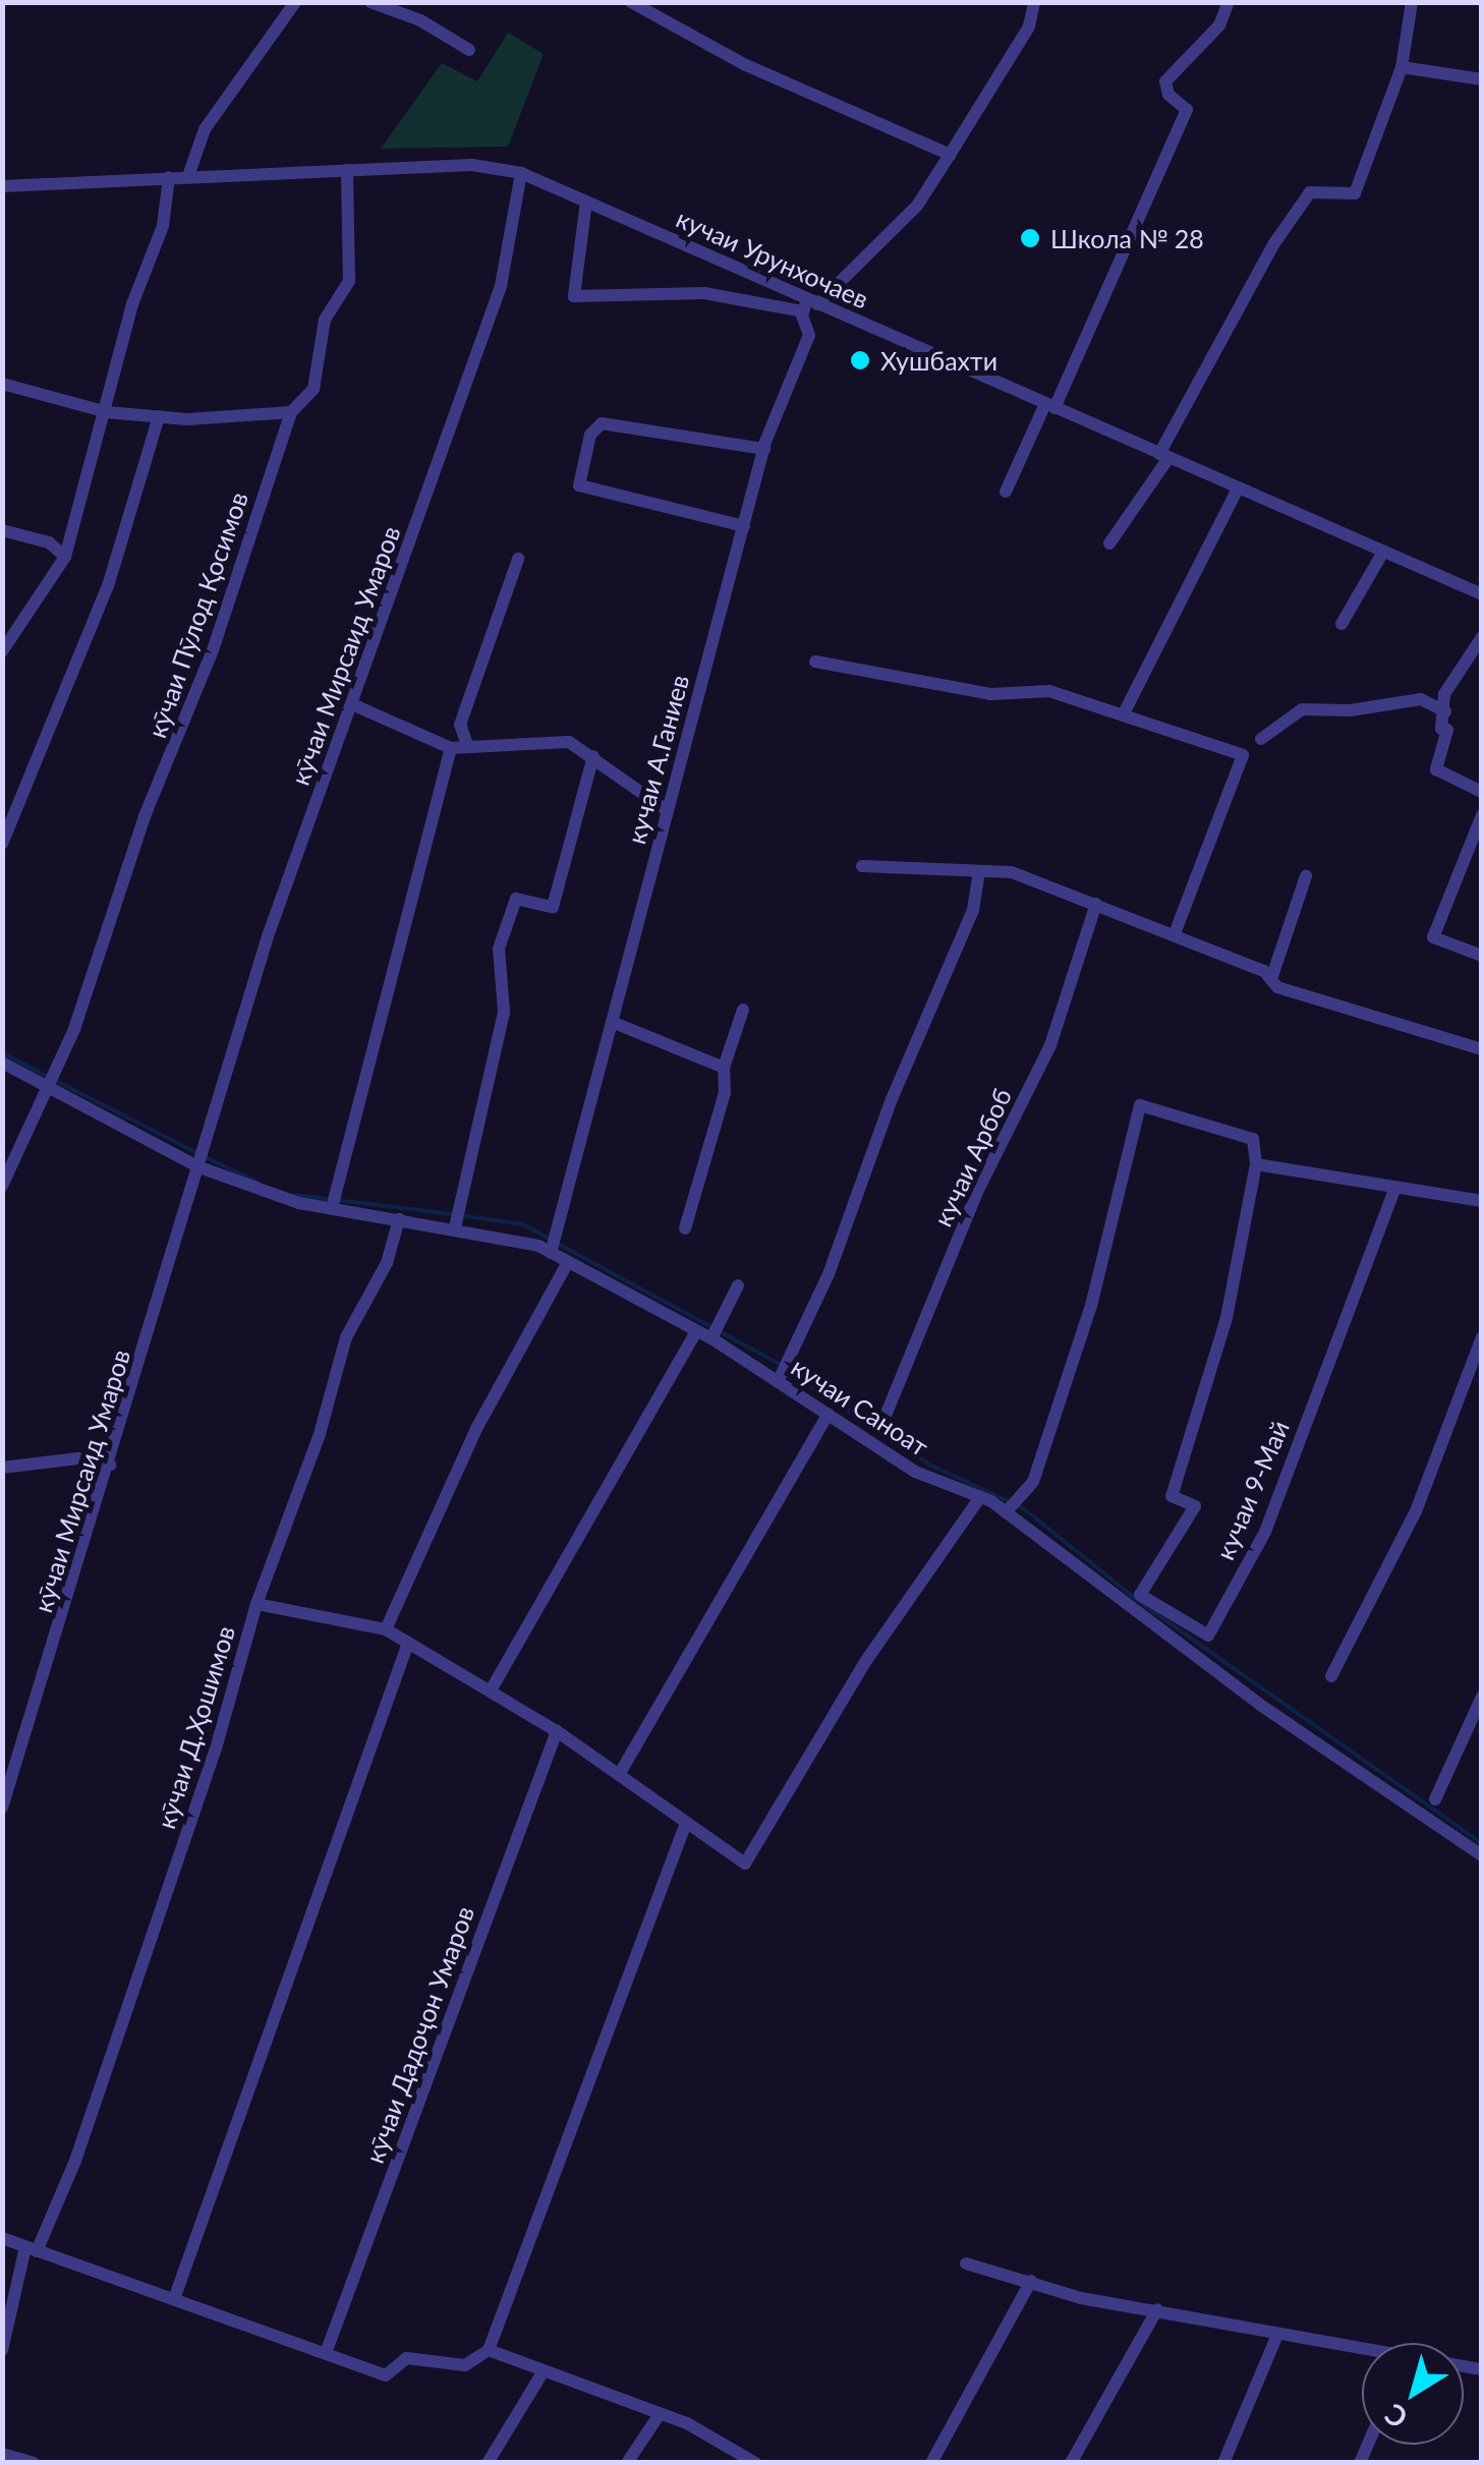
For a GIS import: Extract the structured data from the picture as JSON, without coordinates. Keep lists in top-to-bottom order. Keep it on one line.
{"streets":{"street":["кучаи Урунхочаев","кӯчаи Пӯлод Қосимов","кӯчаи Мирсаид Умаров","кучаи А.Ганиев","кучаи Арбоб","кучаи Саноат","кучаи 9-Май","кӯчаи Д.Ҳошимов","кӯчаи Дадоҷон Умаров"]},"crossings":[["кучаи Урунхочаев","кӯчаи Пӯлод Қосимов"],["кучаи Урунхочаев","кӯчаи Мирсаид Умаров"],["кучаи Урунхочаев","кучаи А.Ганиев"],["кӯчаи Пӯлод Қосимов","кучаи Саноат"],["кӯчаи Мирсаид Умаров","кучаи Саноат"],["кучаи А.Ганиев","кучаи Саноат"],["кучаи Саноат","кӯчаи Д.Ҳошимов"]],"places":["Школа № 28","Хушбахти"],"north":"bottom left"}
